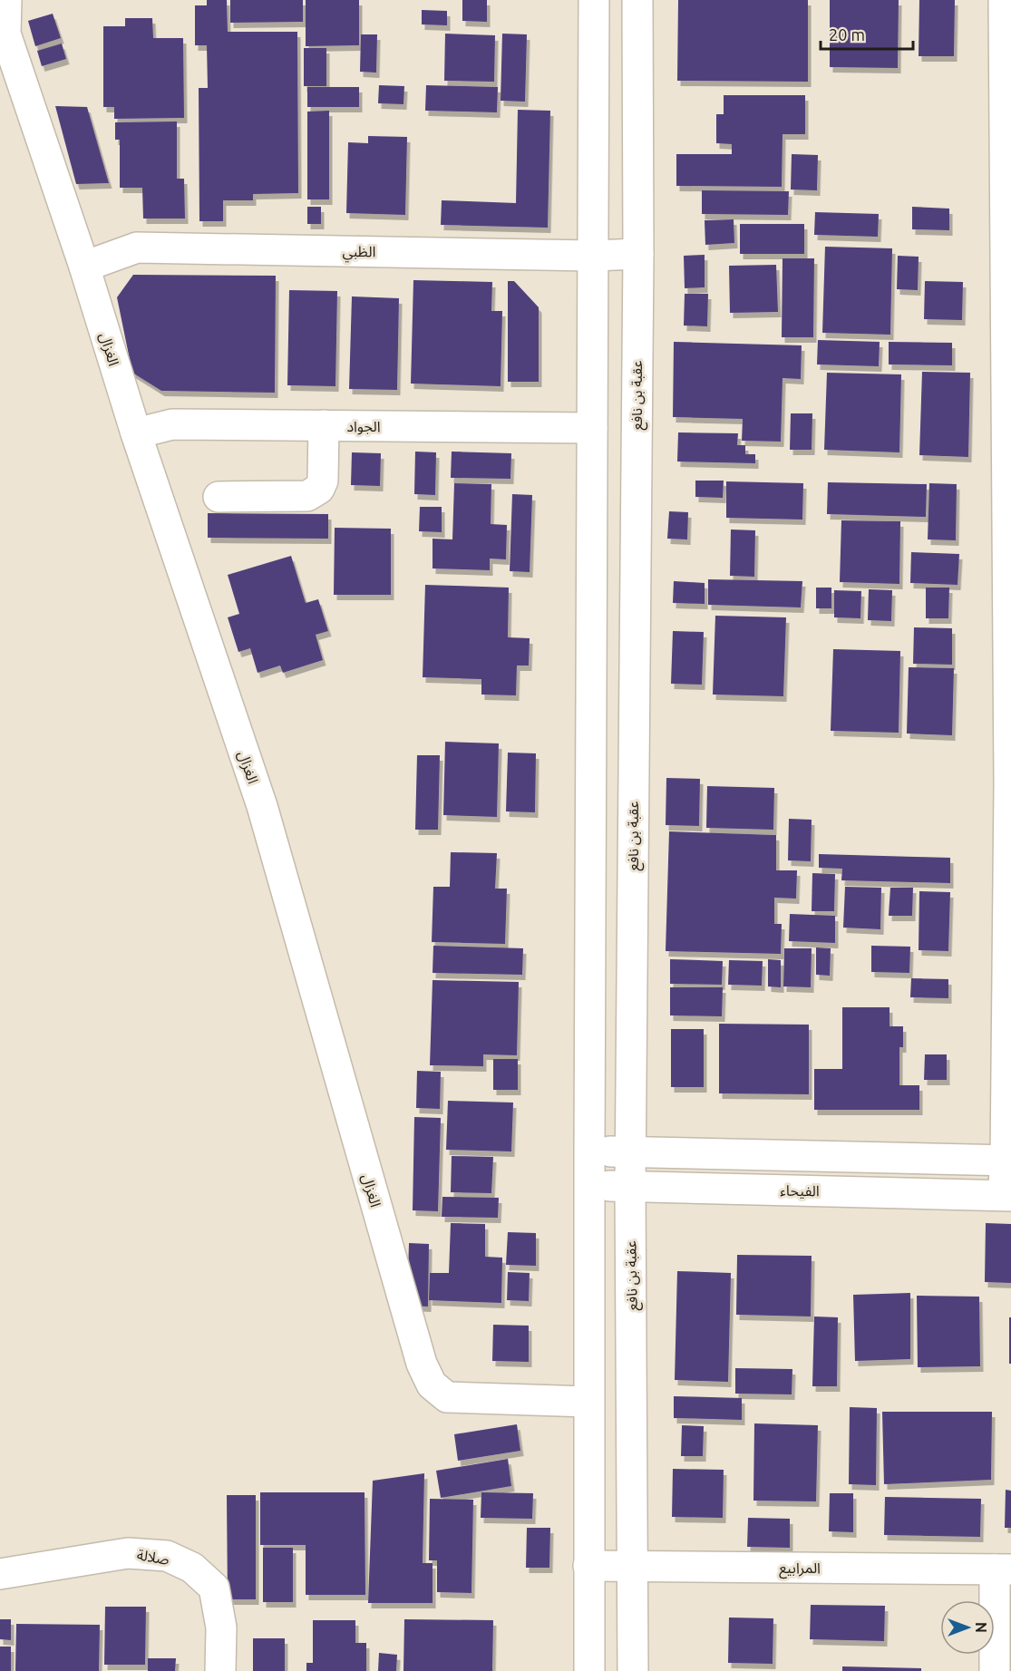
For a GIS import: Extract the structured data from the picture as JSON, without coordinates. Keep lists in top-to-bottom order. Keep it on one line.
{"streets":{"street":["الظبي","الغزال","عقبة بن نافع","الجواد","الفيحاء","صلالة","المرابيع"]},"crossings":[["الظبي","الغزال"],["الظبي","عقبة بن نافع"],["الغزال","الجواد"],["عقبة بن نافع","الفيحاء"],["عقبة بن نافع","المرابيع"]],"scale_bar":"20 m","north":"right"}
